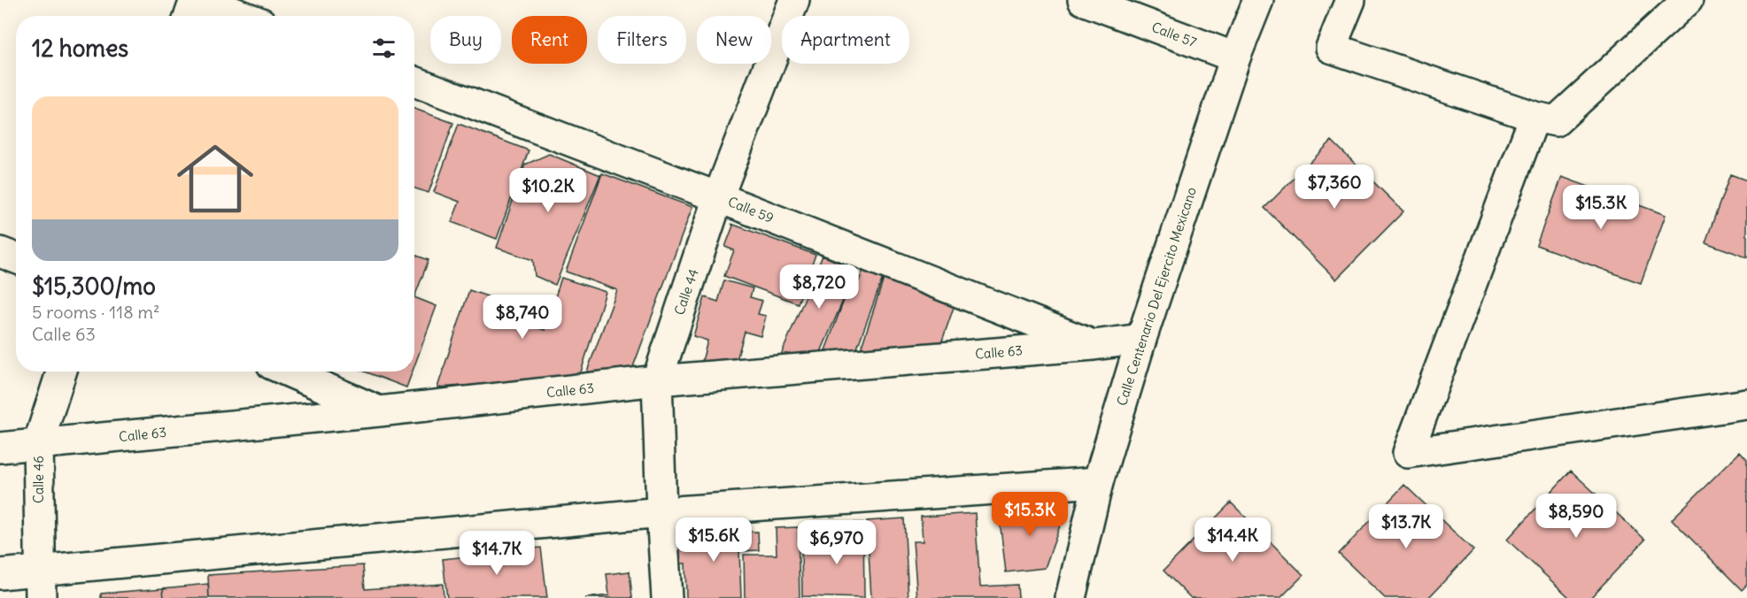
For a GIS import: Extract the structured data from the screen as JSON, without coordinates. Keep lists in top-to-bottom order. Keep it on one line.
{"streets":{"street":["Calle 57","Calle 59","Calle 44","Calle Centenario Del Ejercito Mexicano","Calle 63","Calle 46"]},"crossings":[["Calle 57","Calle Centenario Del Ejercito Mexicano"],["Calle 59","Calle 44"],["Calle 59","Calle 63"],["Calle 44","Calle 63"],["Calle Centenario Del Ejercito Mexicano","Calle 63"],["Calle 63","Calle 46"]],"page":{"chip":["Buy","Rent","Filters","New","Apartment"],"heading":"12 homes","list":[{"name":"$15,300/mo","note":"5 rooms · 118 m² · Calle 63"}],"price":["$7,360","$10.2K","$15.3K","$8,720","$8,740","$15.3K","$8,590","$13.7K","$15.6K","$14.4K","$6,970","$14.7K"]}}
